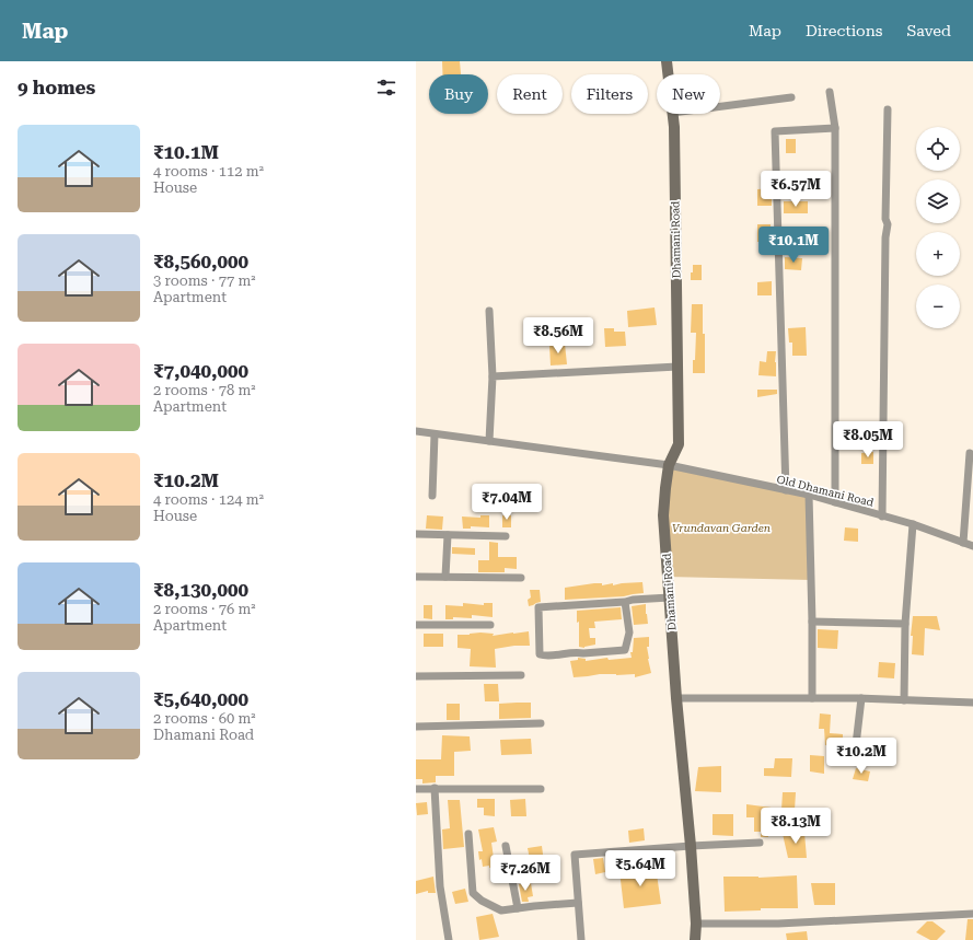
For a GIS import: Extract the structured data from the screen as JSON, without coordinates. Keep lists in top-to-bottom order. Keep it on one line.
{"streets":{"main road":["Dhamani Road"],"street":["Old Dhamani Road"]},"crossings":[["Dhamani Road","Old Dhamani Road"]],"parks":["Vrundavan Garden"],"page":{"header":"Map","nav":["Map","Directions","Saved"],"heading":"9 homes","chip":["Buy","Rent","Filters","New"],"list":[{"name":"₹10.1M","note":"4 rooms · 112 m² · House"},{"name":"₹8,560,000","note":"3 rooms · 77 m² · Apartment"},{"name":"₹7,040,000","note":"2 rooms · 78 m² · Apartment"},{"name":"₹10.2M","note":"4 rooms · 124 m² · House"},{"name":"₹8,130,000","note":"2 rooms · 76 m² · Apartment"},{"name":"₹5,640,000","note":"2 rooms · 60 m² · Dhamani Road"}],"map_buttons":["+","−"],"price":["₹6.57M","₹10.1M","₹8.56M","₹8.05M","₹7.04M","₹10.2M","₹8.13M","₹5.64M","₹7.26M"]}}
